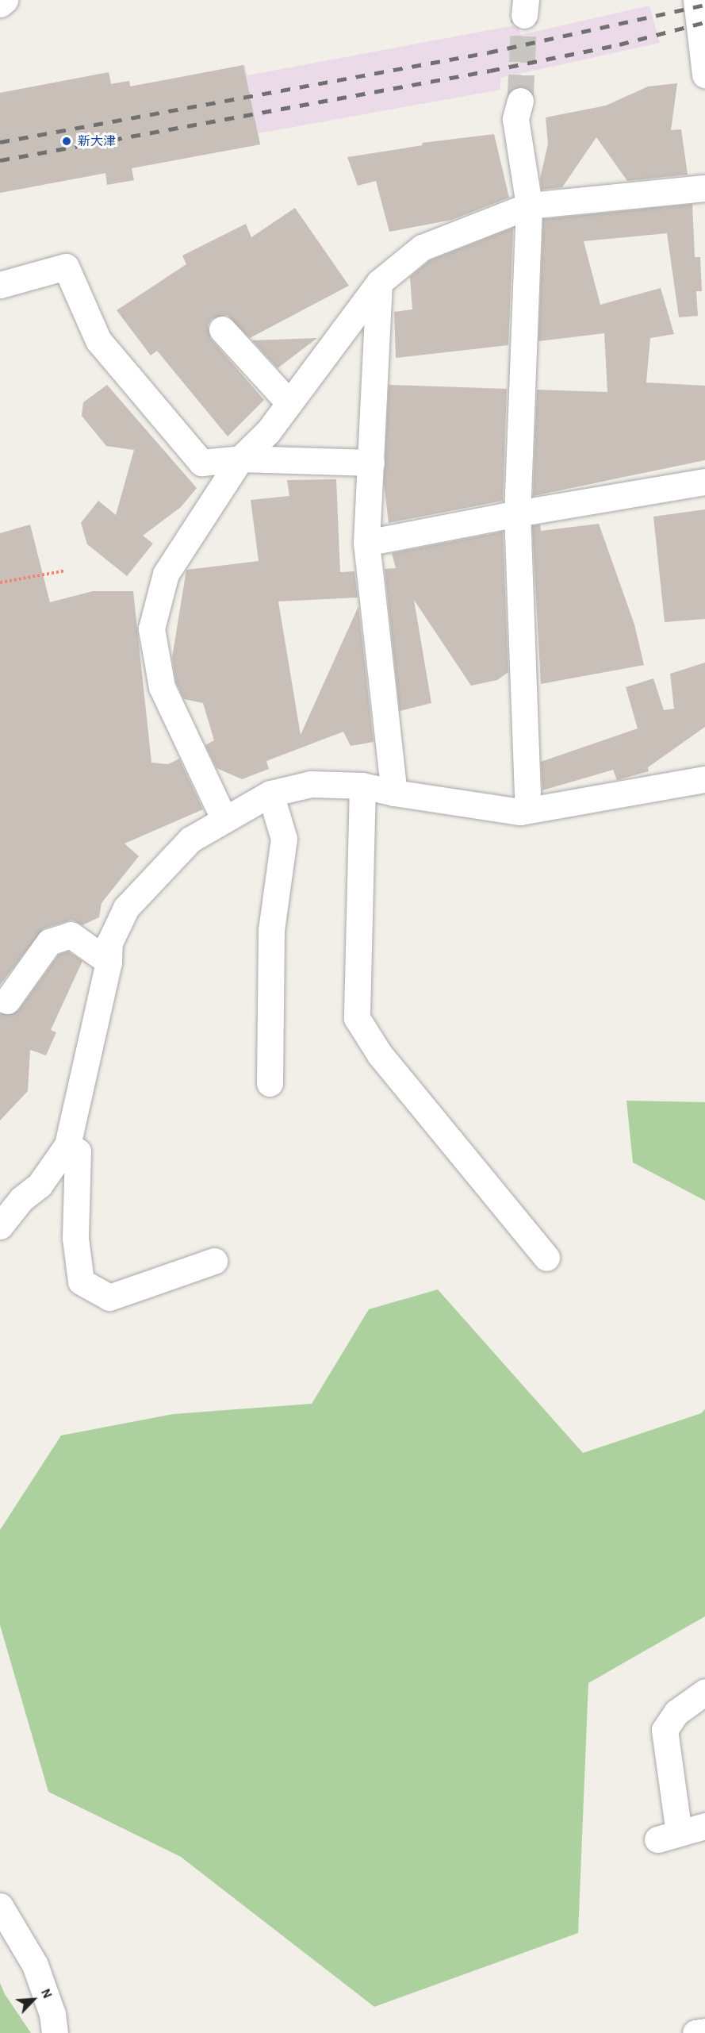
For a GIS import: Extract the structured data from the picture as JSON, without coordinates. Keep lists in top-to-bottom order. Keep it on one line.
{"places":["新大津"],"north":"top right"}
